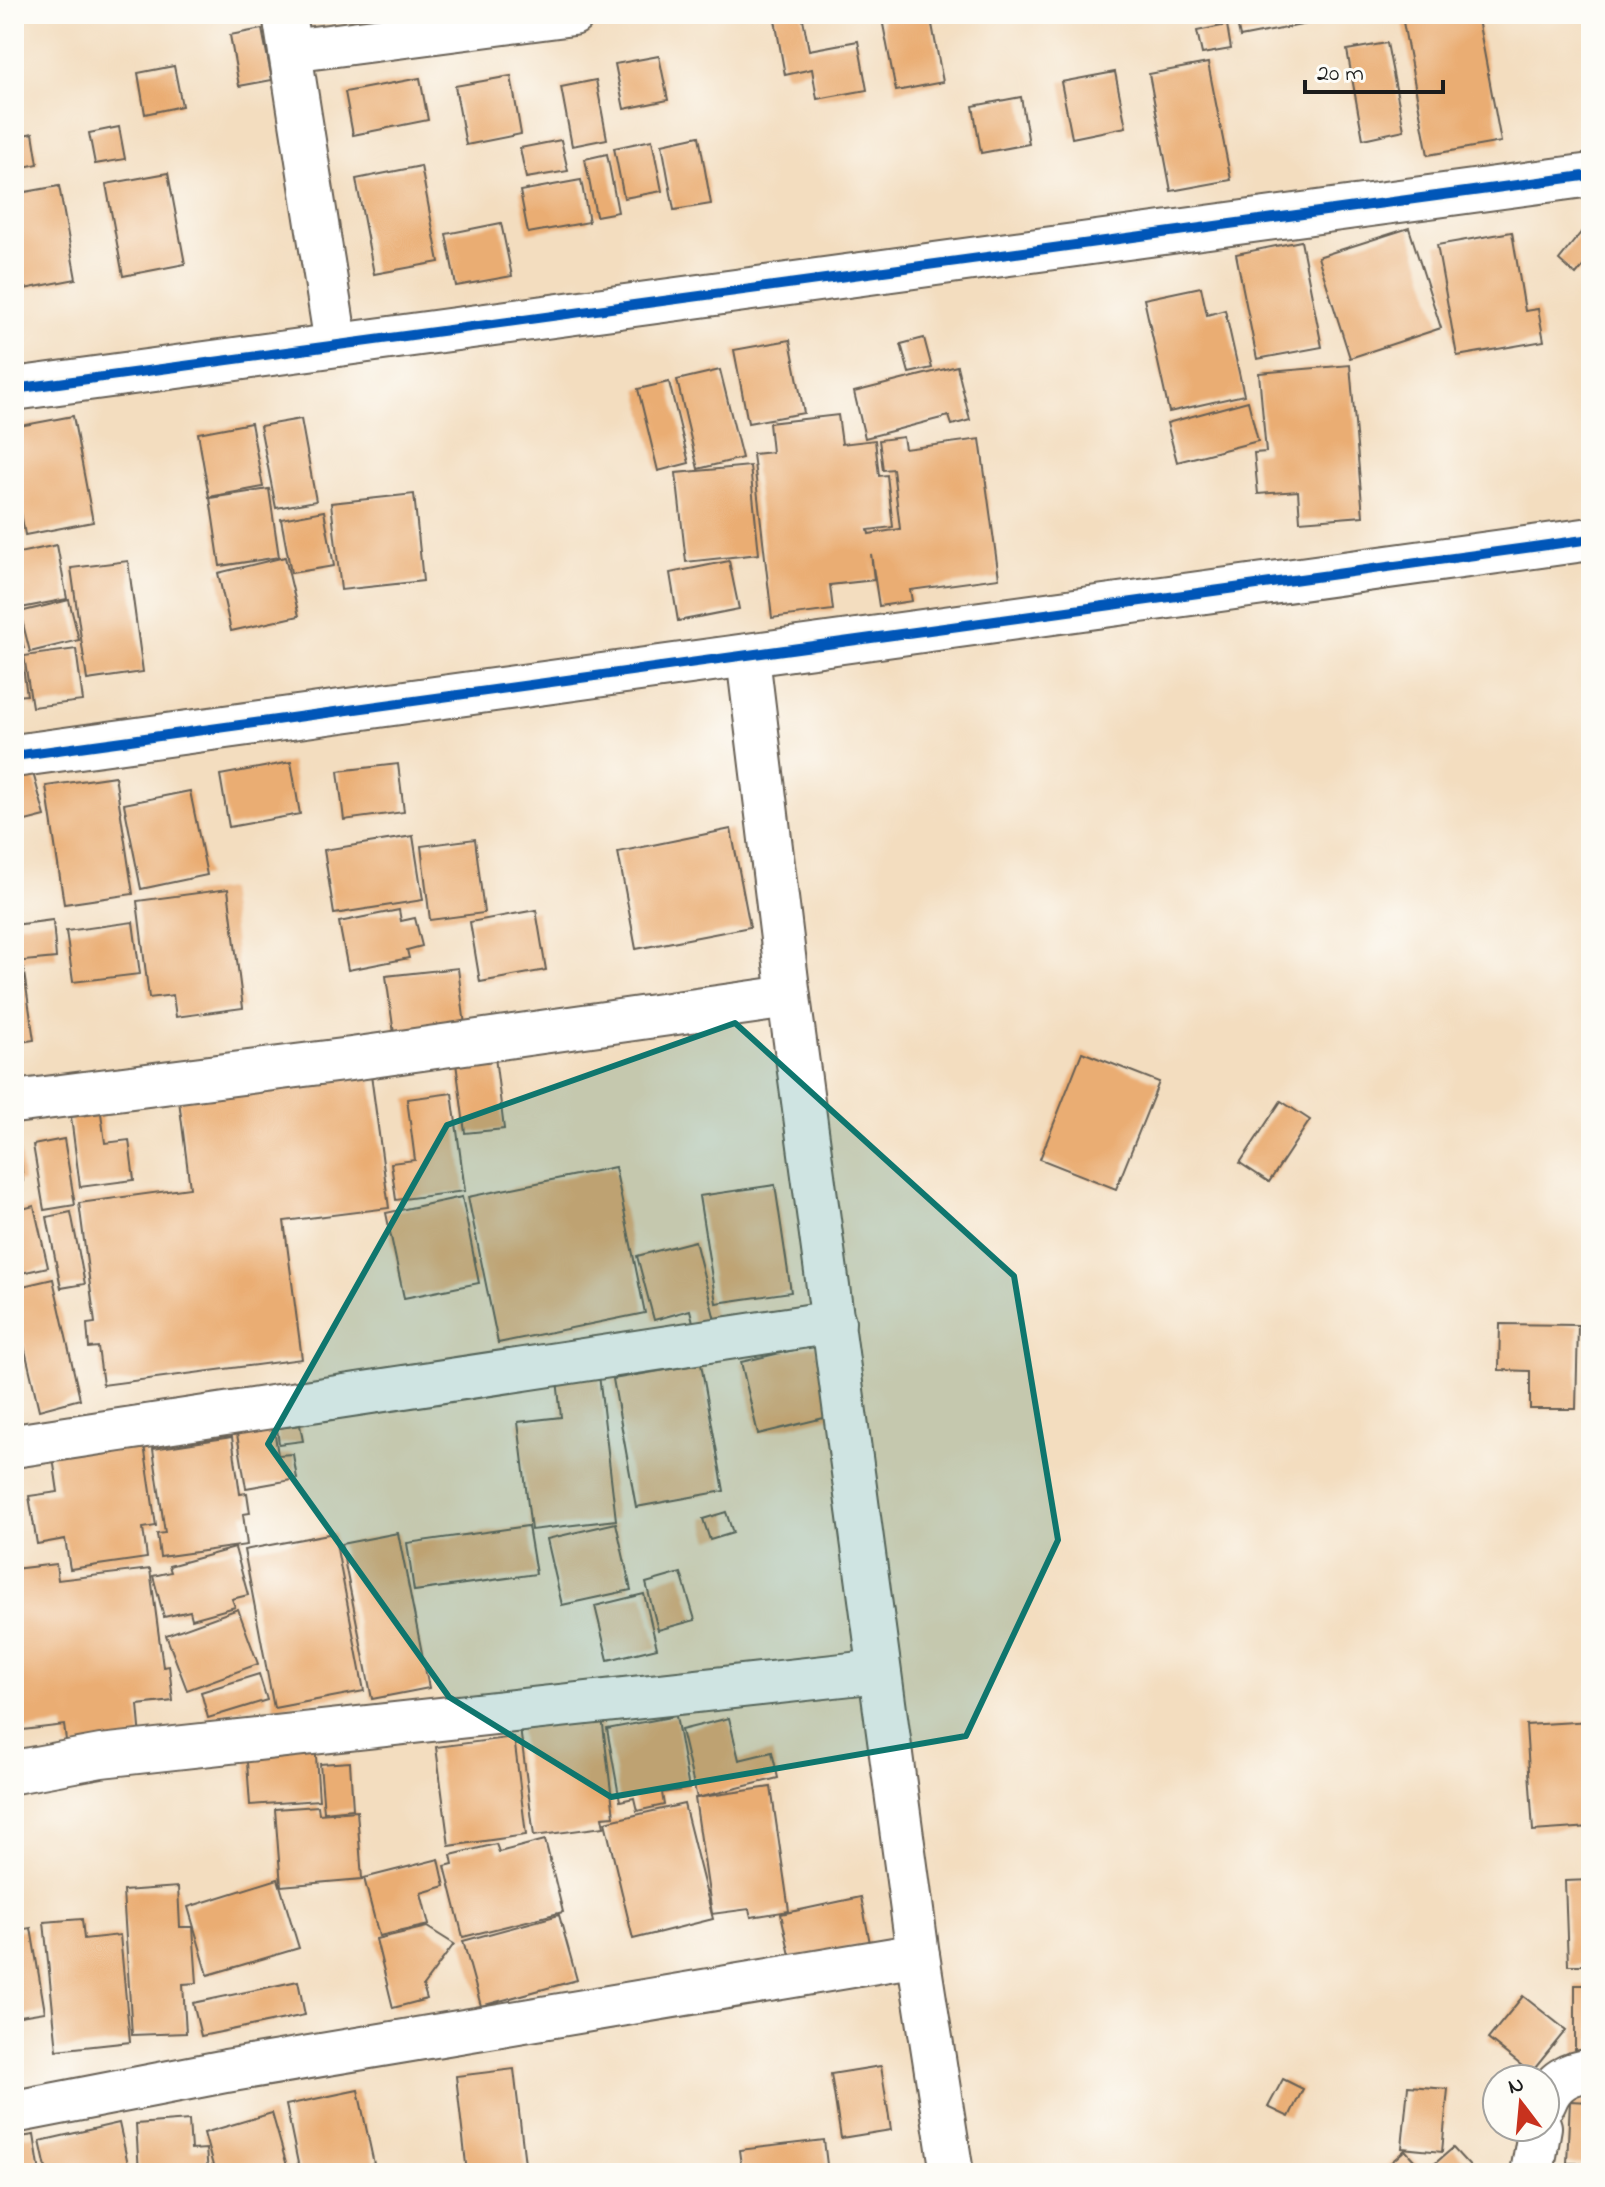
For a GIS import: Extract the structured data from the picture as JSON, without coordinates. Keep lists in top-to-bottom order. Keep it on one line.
{"scale_bar":"20 m","north":"top"}
